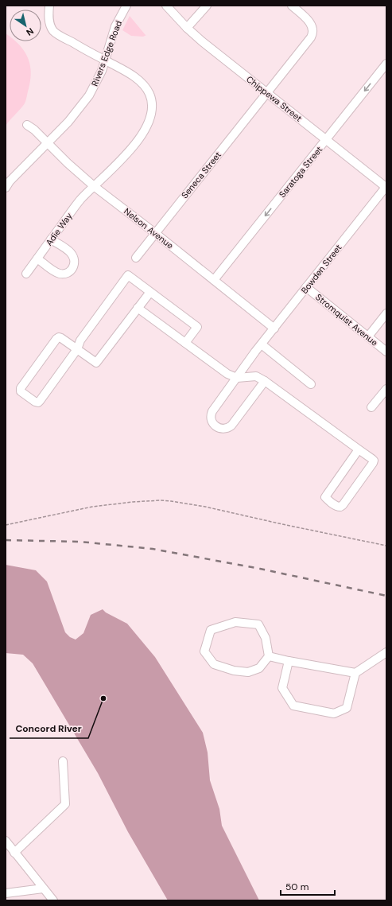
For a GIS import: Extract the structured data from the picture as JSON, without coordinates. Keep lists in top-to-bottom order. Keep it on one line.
{"streets":{"street":["Rivers Edge Road","Chippewa Street","Saratoga Street","Seneca Street","Nelson Avenue","Adie Way","Bowden Street","Stromquist Avenue"]},"crossings":[["Rivers Edge Road","Nelson Avenue"],["Rivers Edge Road","Adie Way"],["Chippewa Street","Saratoga Street"],["Chippewa Street","Seneca Street"],["Chippewa Street","Bowden Street"],["Saratoga Street","Nelson Avenue"],["Seneca Street","Nelson Avenue"],["Nelson Avenue","Adie Way"],["Nelson Avenue","Bowden Street"],["Bowden Street","Stromquist Avenue"]],"one_way":["Saratoga Street"],"places":["Concord River"],"scale_bar":"50 m","north":"bottom right"}
